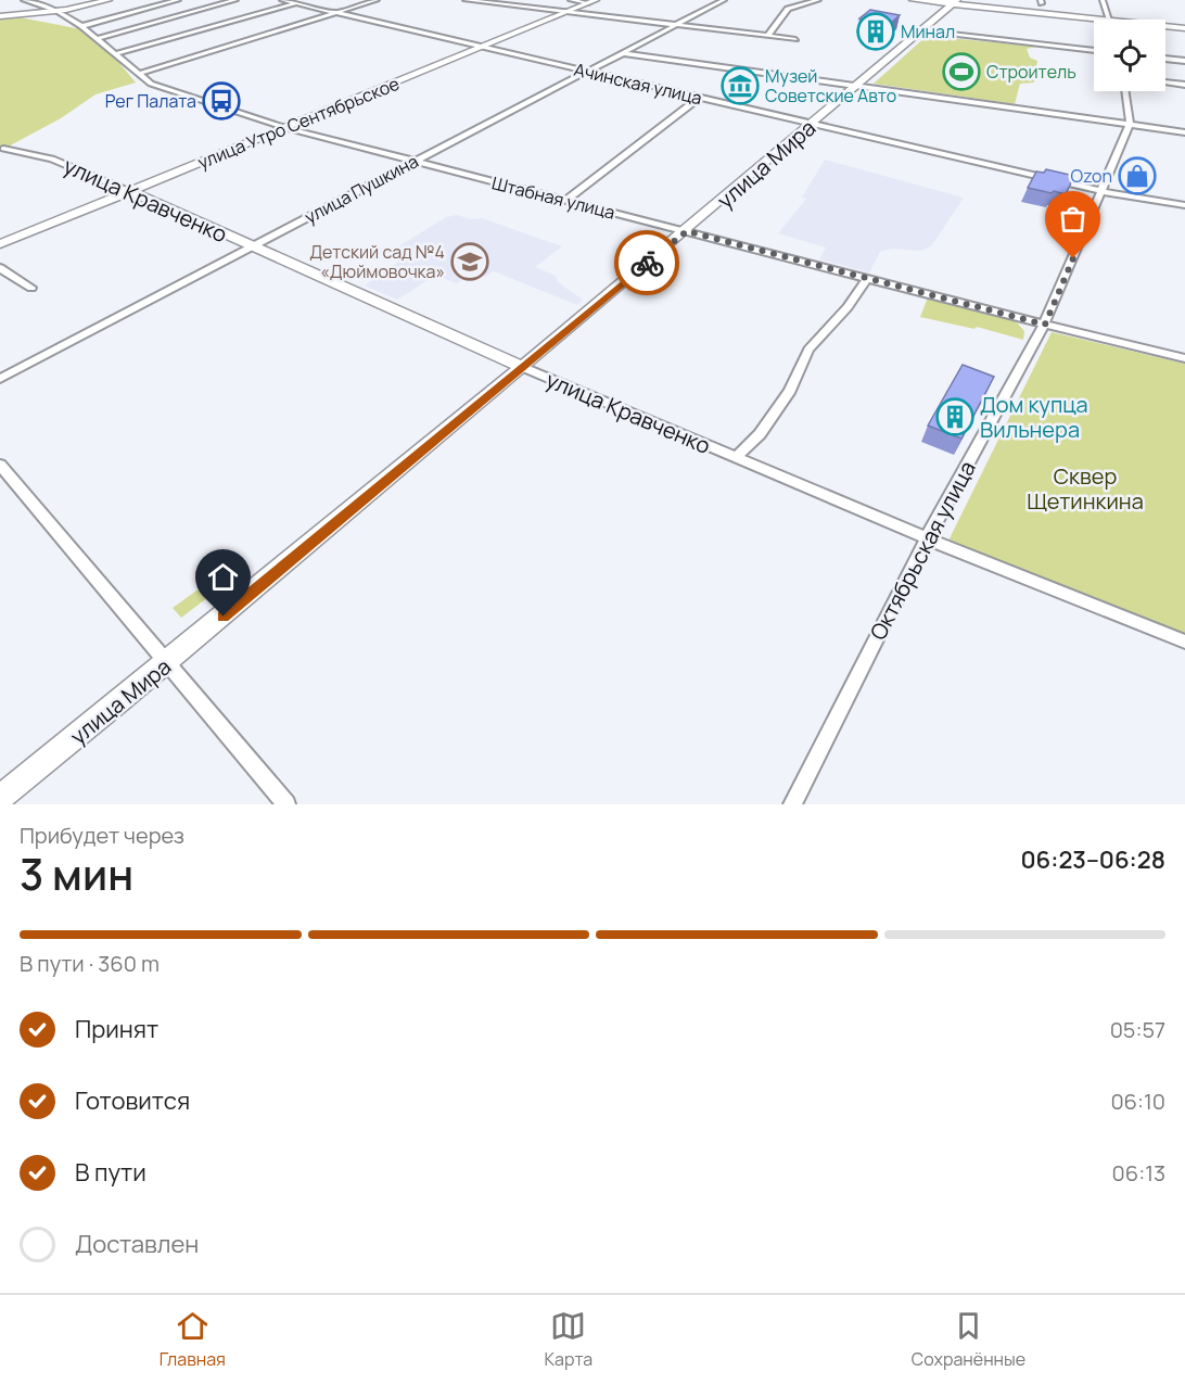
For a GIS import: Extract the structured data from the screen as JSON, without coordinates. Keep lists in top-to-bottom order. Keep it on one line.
{"streets":{"street":["Ачинская улица","улица Утро Сентябрьское","улица Мира","улица Пушкина","Штабная улица","улица Кравченко","Октябрьская улица"]},"crossings":[["Ачинская улица","улица Утро Сентябрьское"],["Ачинская улица","улица Мира"],["Ачинская улица","улица Пушкина"],["Ачинская улица","Октябрьская улица"],["улица Утро Сентябрьское","Штабная улица"],["улица Утро Сентябрьское","улица Кравченко"],["улица Мира","Штабная улица"],["улица Мира","улица Кравченко"],["улица Пушкина","Штабная улица"],["улица Пушкина","улица Кравченко"],["Штабная улица","Октябрьская улица"],["улица Кравченко","Октябрьская улица"]],"parks":["Сквер Щетинкина"],"places":{"building":["Минал","Дом купца Вильнера"],"sports":["Строитель"],"museum":["Музей Советские Авто"],"bus stop":["Рег Палата"],"shop":["Ozon"],"school or university":["Детский сад №4 «Дюймовочка»"]},"page":{"heading":["3 мин","Прибудет через","06:23–06:28"],"bar":"В пути · 360 m","list":[["Принят","05:57"],["Готовится","06:10"],["В пути","06:13"],"Доставлен"],"tabs":["Главная","Карта","Сохранённые"]}}
